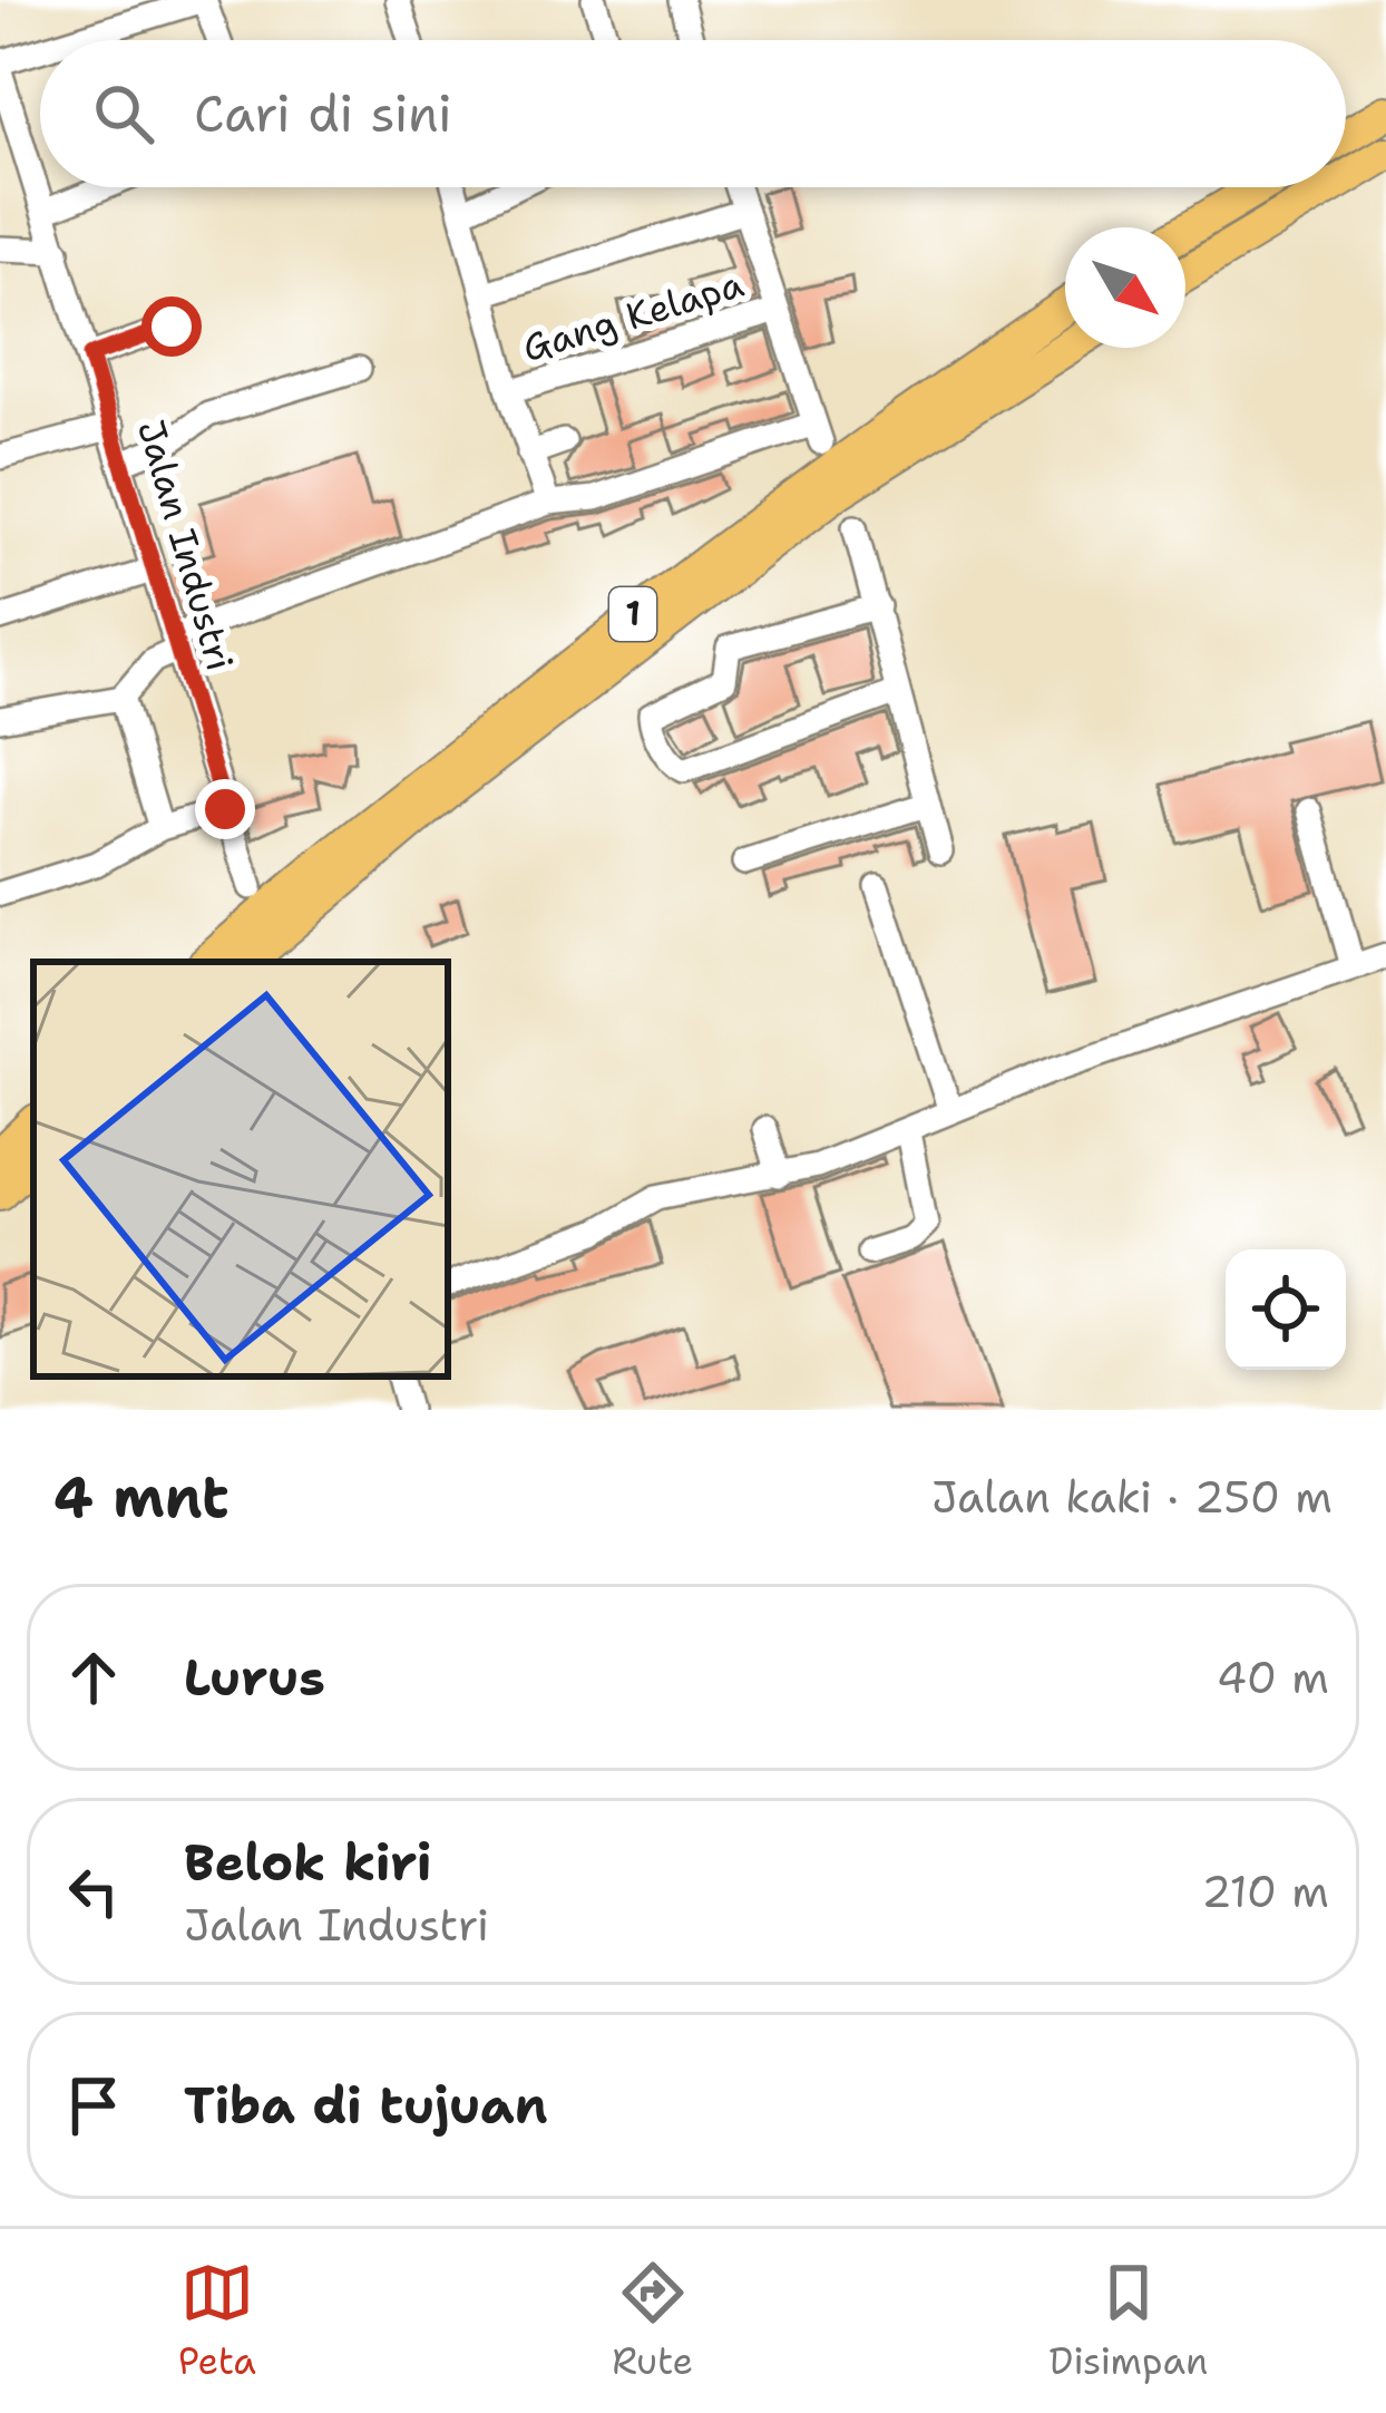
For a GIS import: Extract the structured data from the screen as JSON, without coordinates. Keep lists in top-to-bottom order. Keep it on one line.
{"streets":{"highway":["1"],"street":["Gang Kelapa","Jalan Industri"]},"north":"bottom right","page":{"search":"Cari di sini","heading":["4 mnt","Jalan kaki · 250 m"],"list":[["Lurus","40 m"],["Belok kiri","Jalan Industri","210 m"],"Tiba di tujuan"],"nav":["Peta","Rute","Disimpan"]}}
